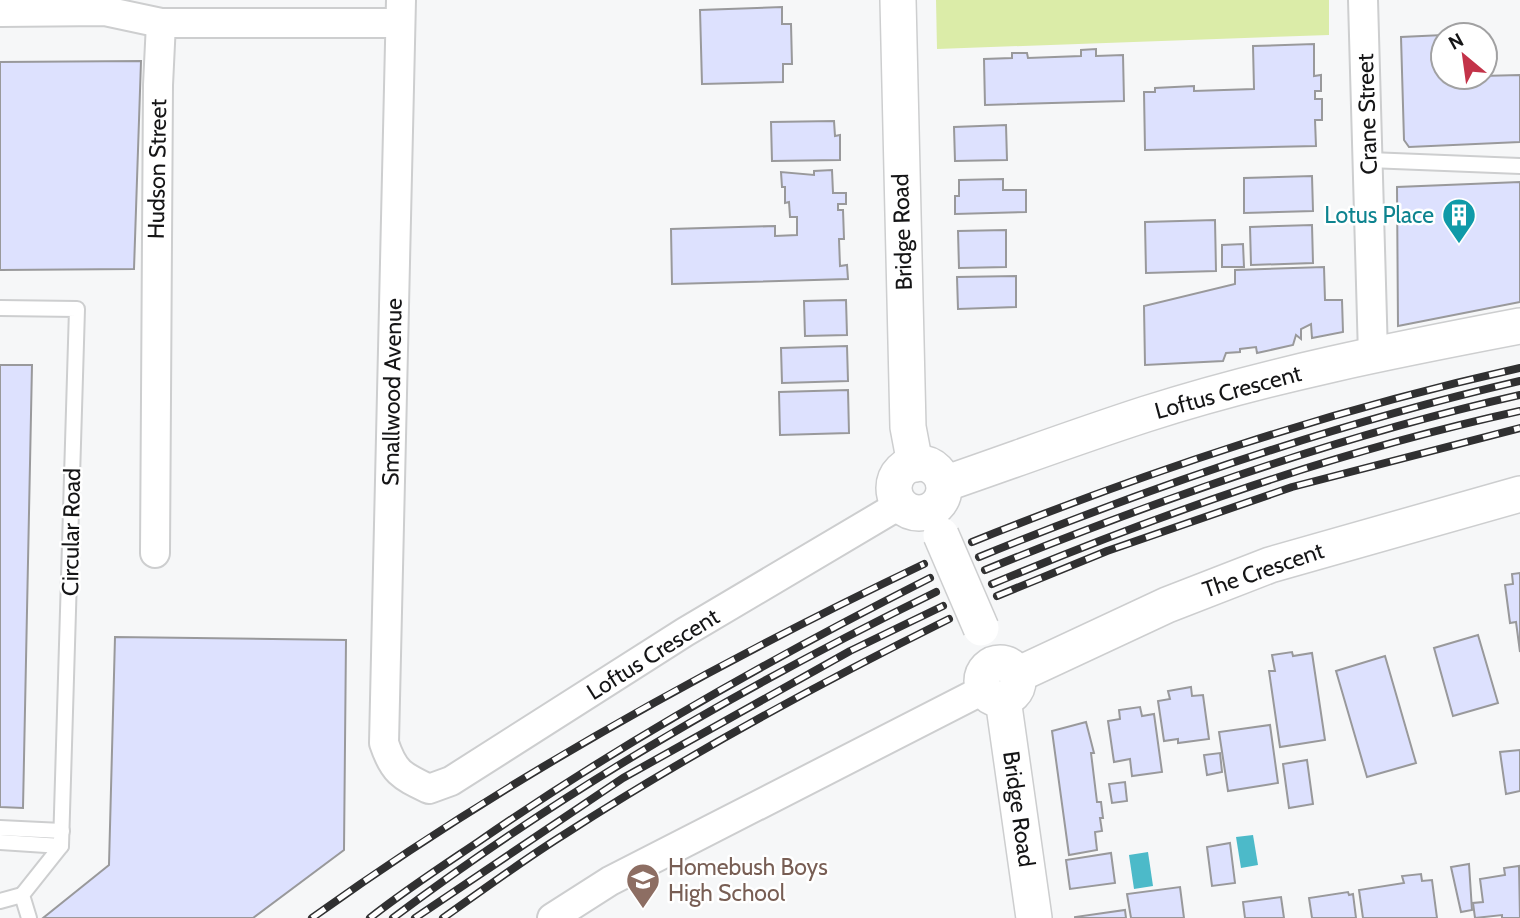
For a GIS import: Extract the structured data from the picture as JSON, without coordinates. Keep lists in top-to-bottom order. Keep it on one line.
{"streets":{"street":["Crane Street","Hudson Street","Bridge Road","Smallwood Avenue","Loftus Crescent","The Crescent"],"lane":["Circular Road"]},"crossings":[["Crane Street","Loftus Crescent"],["Bridge Road","Loftus Crescent"],["Bridge Road","The Crescent"],["Smallwood Avenue","Loftus Crescent"]],"places":{"building":["Lotus Place"],"school or university":["Homebush Boys High School"]},"north":"top left"}
